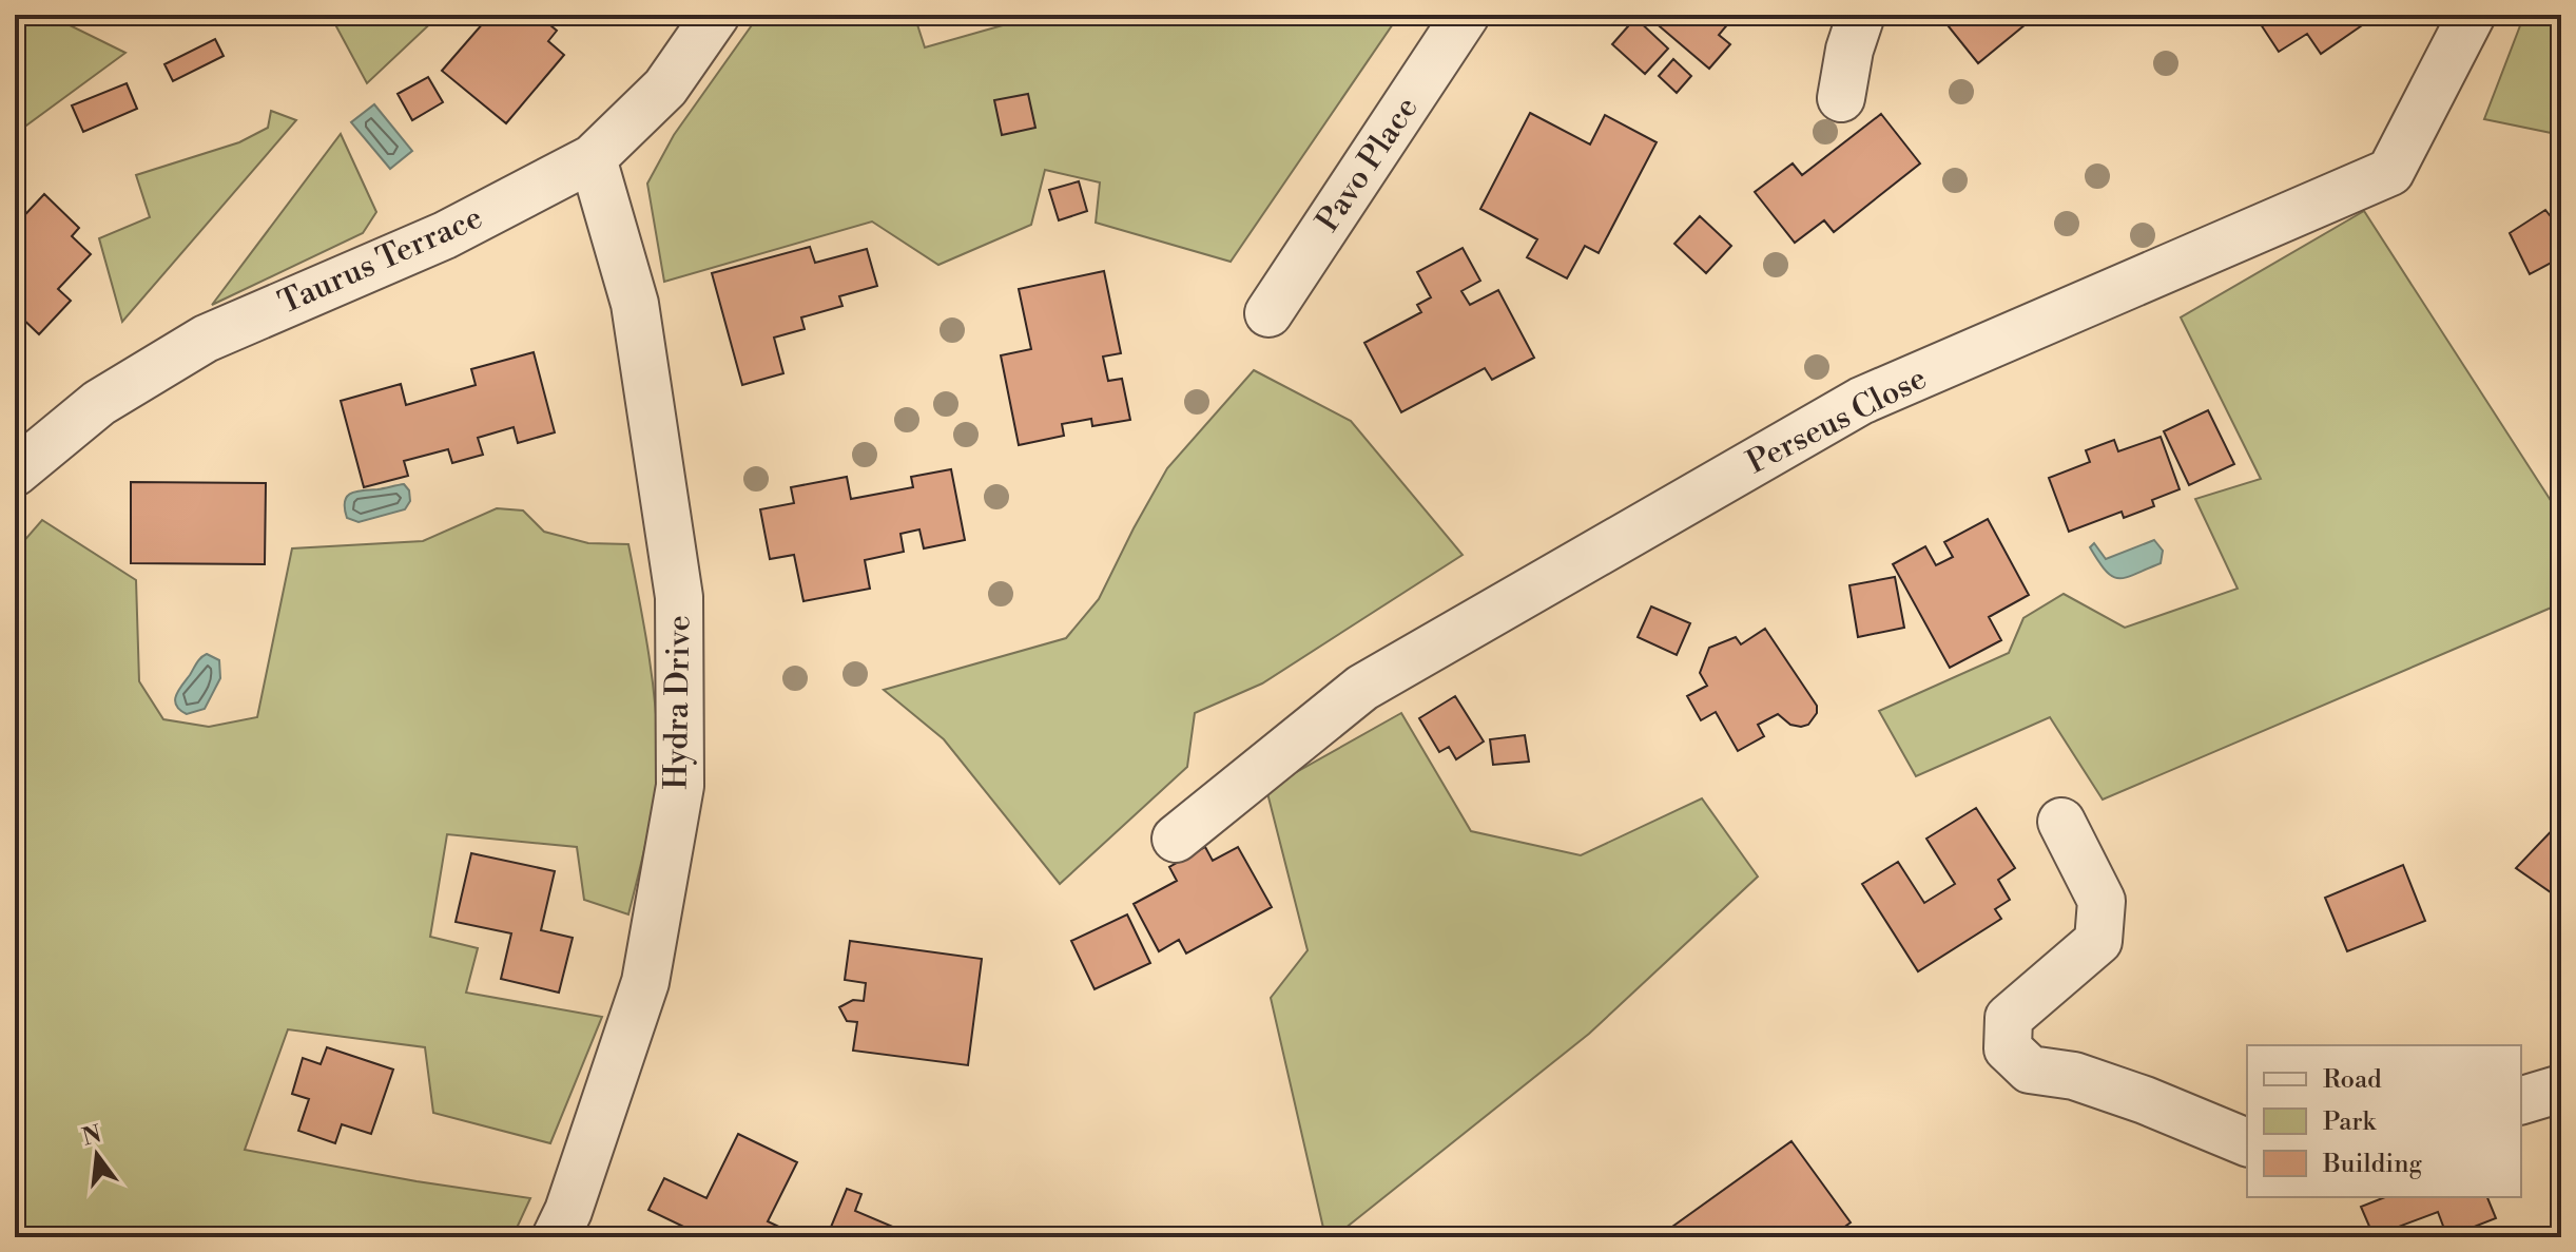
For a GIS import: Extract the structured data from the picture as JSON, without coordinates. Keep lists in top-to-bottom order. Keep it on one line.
{"streets":{"street":["Pavo Place","Taurus Terrace","Perseus Close","Hydra Drive"]},"crossings":[["Taurus Terrace","Hydra Drive"]],"legend":["Road","Park","Building"],"north":"top"}
